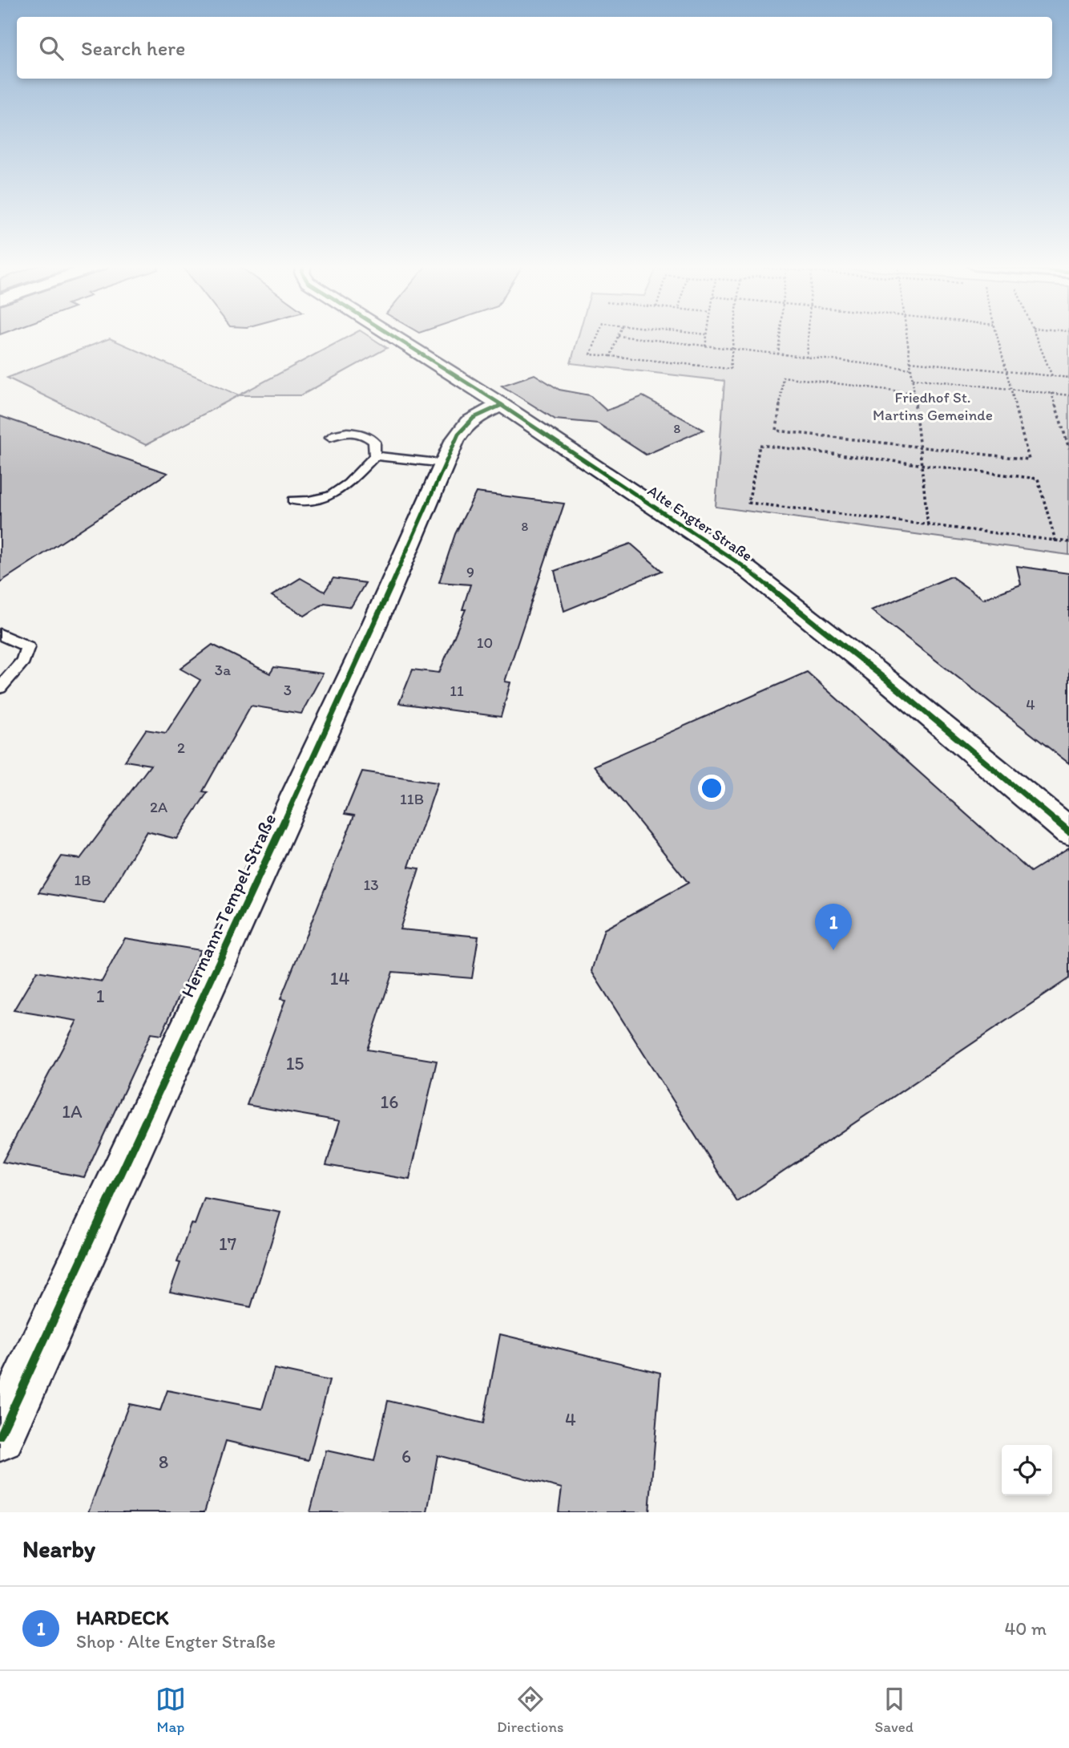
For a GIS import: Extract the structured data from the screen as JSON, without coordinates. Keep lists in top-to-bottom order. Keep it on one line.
{"streets":{"street":["Alte Engter Straße","Hermann-Tempel-Straße"]},"crossings":[["Alte Engter Straße","Hermann-Tempel-Straße"]],"parks":["Friedhof St. Martins Gemeinde"],"house_numbers":["8","8","9","10","3a","3","11","4","2","11B","2A","1B","13","14","1","15","16","1A","17","4","6","8"],"page":{"search":"Search here","pins":"1","heading":"Nearby","list":[{"mark":"1","name":"HARDECK","note":"Shop · Alte Engter Straße","value":"40 m"}],"nav":["Map","Directions","Saved"]}}
